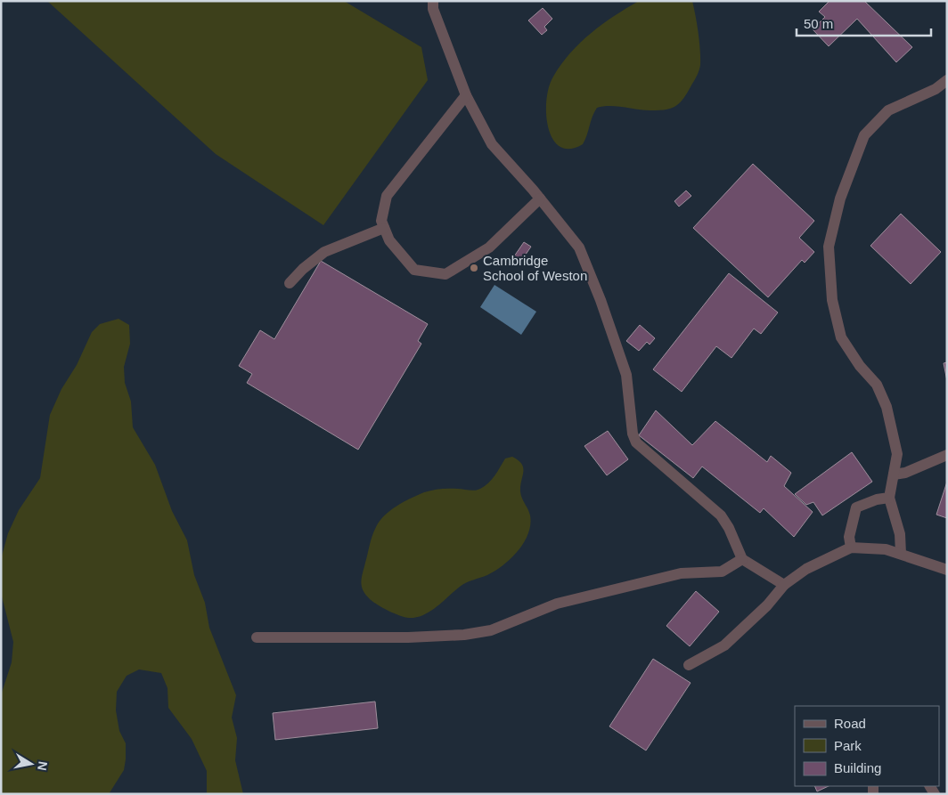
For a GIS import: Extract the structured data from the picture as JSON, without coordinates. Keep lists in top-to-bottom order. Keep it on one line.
{"places":["Cambridge School of Weston"],"legend":["Road","Park","Building"],"scale_bar":"50 m","north":"right"}
